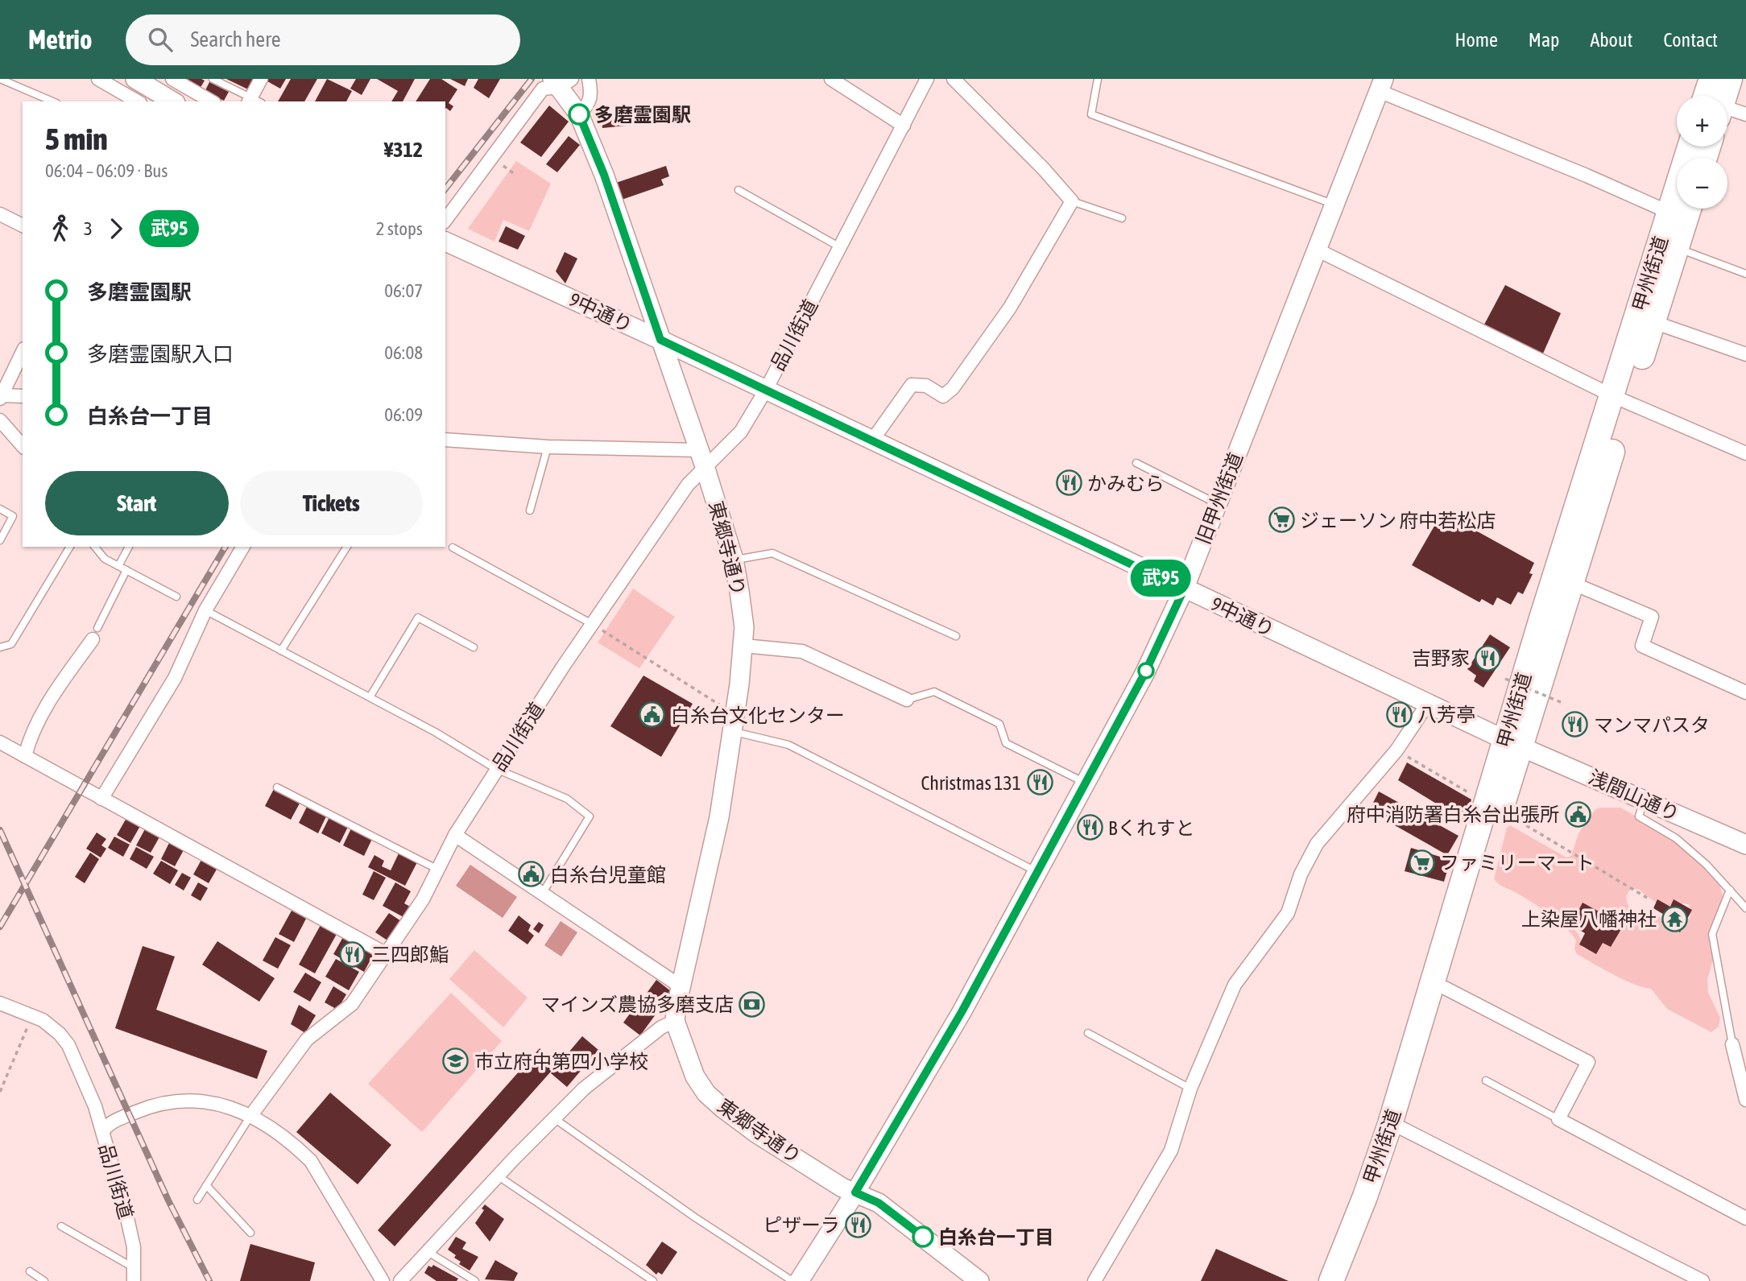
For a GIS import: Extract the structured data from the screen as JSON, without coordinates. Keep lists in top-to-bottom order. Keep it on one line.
{"streets":{"highway":["甲州街道"],"street":["9中通り","品川街道","旧甲州街道","東郷寺通り","浅間山通り"]},"crossings":[["甲州街道","9中通り"],["甲州街道","浅間山通り"],["9中通り","品川街道"],["9中通り","旧甲州街道"],["9中通り","東郷寺通り"],["9中通り","浅間山通り"],["品川街道","東郷寺通り"],["旧甲州街道","東郷寺通り"]],"places":{"other":["多磨霊園駅","白糸台一丁目"],"restaurant":["かみむら","吉野家","八芳亭","マンマパスタ","Christmas 131","Bくれすと","三四郎鮨","ピザーラ"],"supermarket":["ジェーソン 府中若松店","ファミリーマート"],"public building":["白糸台文化センター","府中消防署白糸台出張所","白糸台児童館"],"temple":["上染屋八幡神社"],"bank":["マインズ農協多磨支店"],"school or university":["市立府中第四小学校"]},"lines":["bus line 武95"],"page":{"header":"Metrio","search":"Search here","nav":["Home","Map","About","Contact"],"on_map":"武95","map_buttons":["+","−"],"heading":["5 min","06:04 – 06:09 · Bus","¥312"],"legs":["3","武95","2 stops"],"list":[{"name":"多磨霊園駅","value":"06:07"},{"name":"多磨霊園駅入口","value":"06:08"},{"name":"白糸台一丁目","value":"06:09"}],"buttons":["Start","Tickets"]}}
